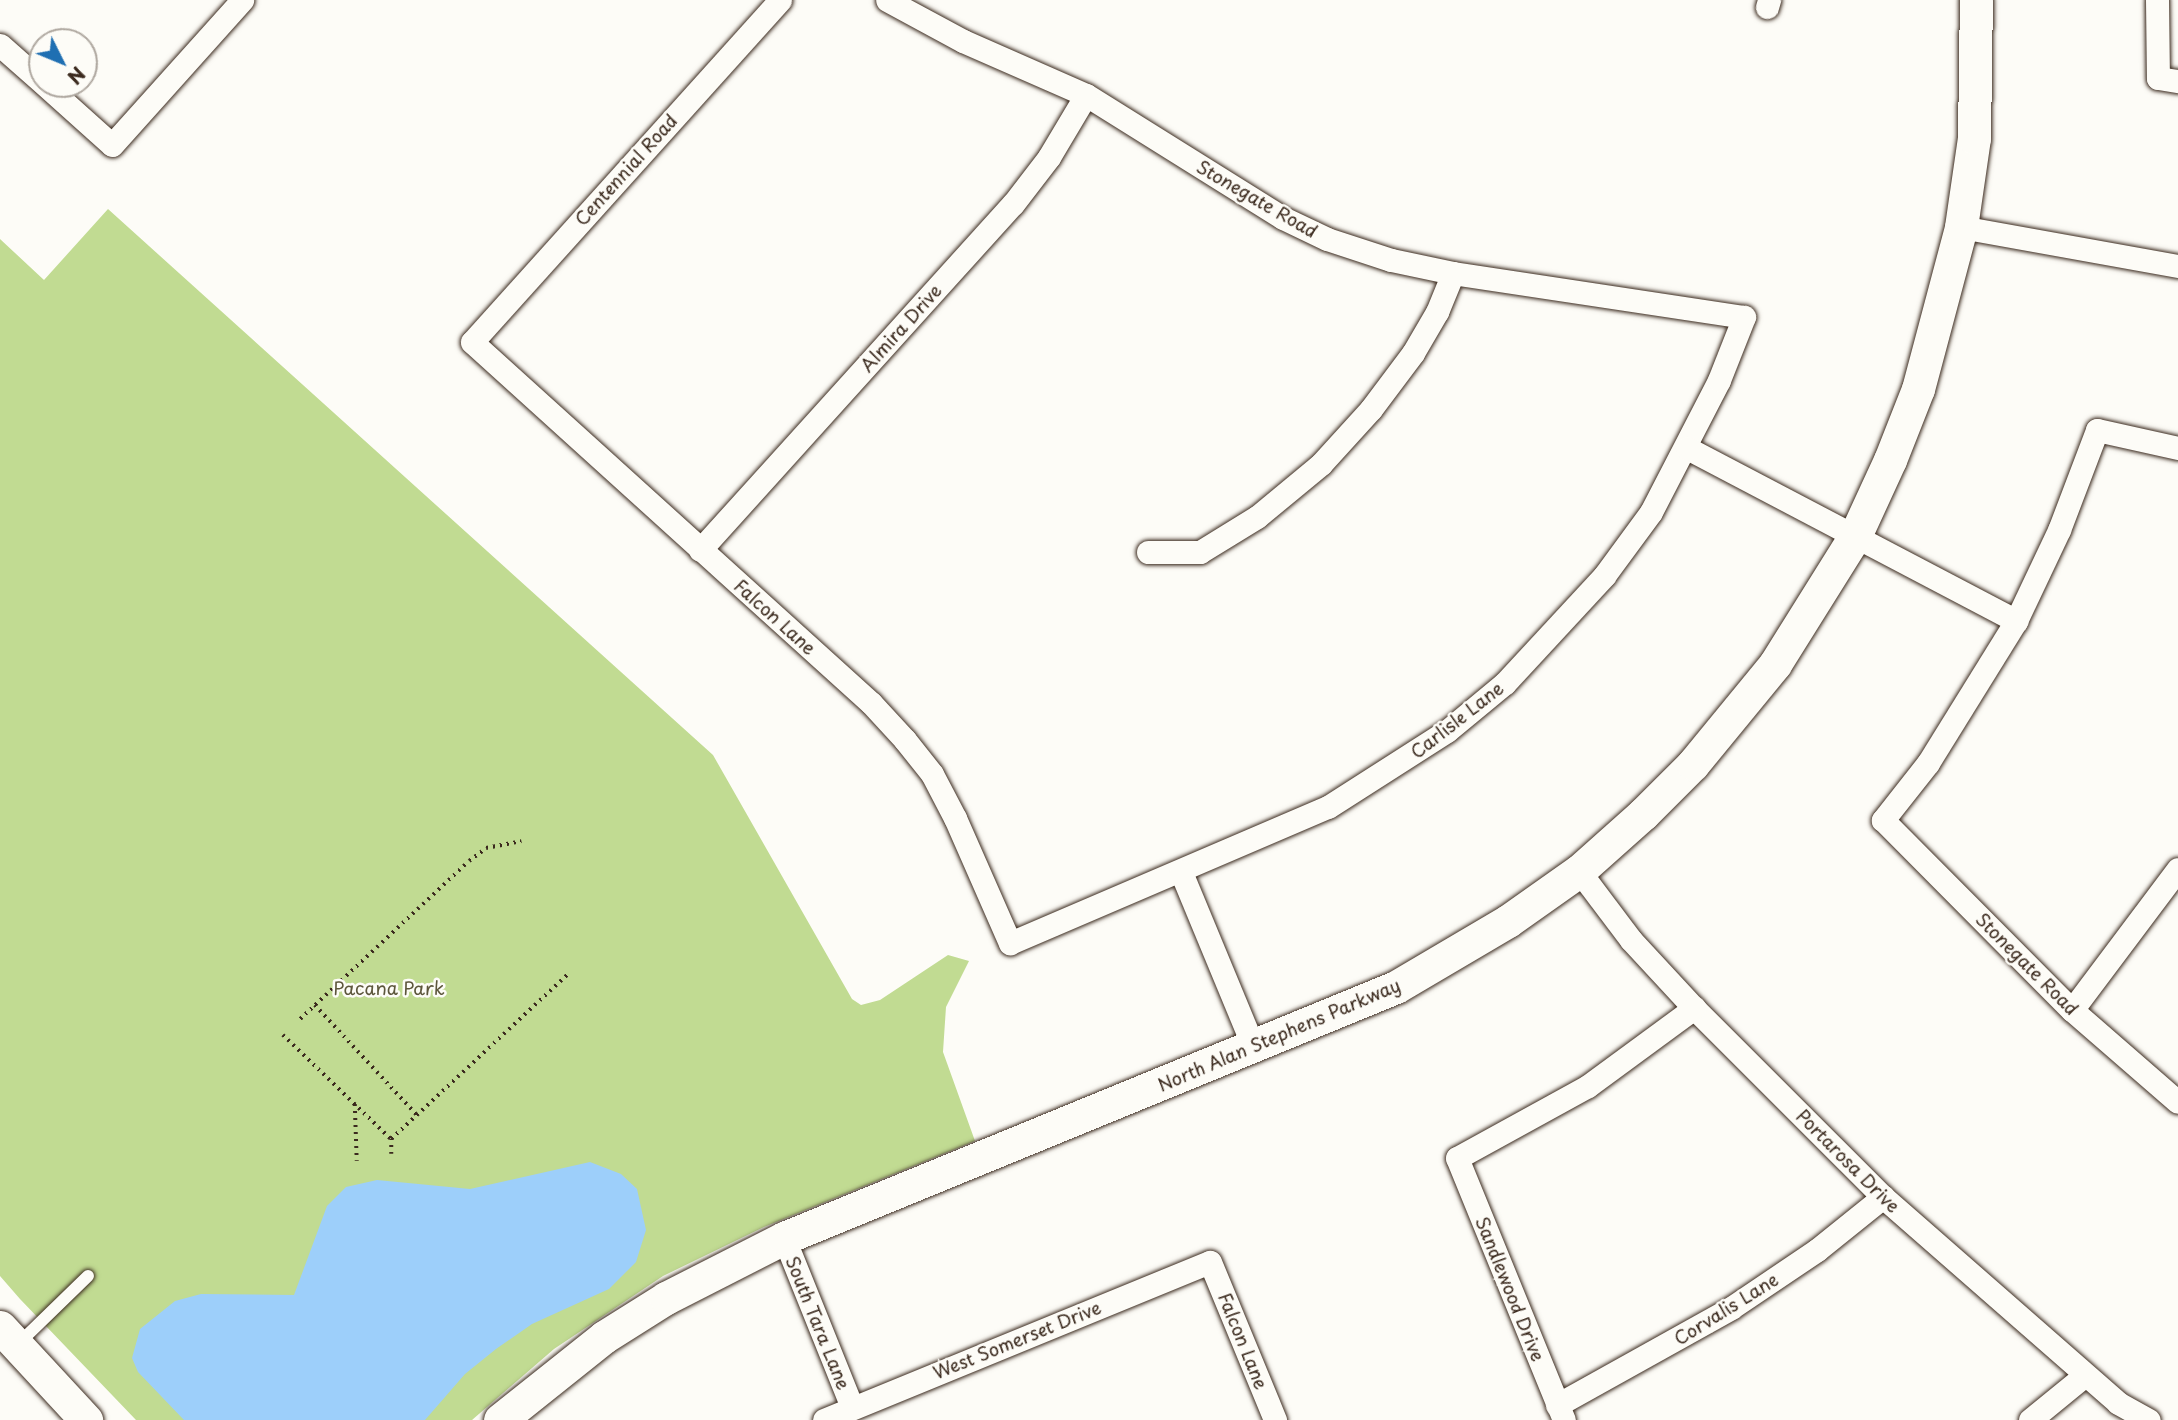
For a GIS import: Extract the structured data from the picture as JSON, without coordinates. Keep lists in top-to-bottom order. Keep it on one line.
{"streets":{"street":["Centennial Road","Stonegate Road","Almira Drive","Falcon Lane","Carlisle Lane","North Alan Stephens Parkway","Portarosa Drive","Sandlewood Drive","Corvalis Lane","South Tara Lane","West Somerset Drive"]},"crossings":[["Centennial Road","Falcon Lane"],["Stonegate Road","Almira Drive"],["Stonegate Road","Carlisle Lane"],["Almira Drive","Falcon Lane"],["Falcon Lane","Carlisle Lane"],["Falcon Lane","West Somerset Drive"],["North Alan Stephens Parkway","Portarosa Drive"],["North Alan Stephens Parkway","South Tara Lane"],["Portarosa Drive","Sandlewood Drive"],["Portarosa Drive","Corvalis Lane"],["Sandlewood Drive","Corvalis Lane"],["South Tara Lane","West Somerset Drive"]],"parks":["Pacana Park"],"north":"bottom right"}
